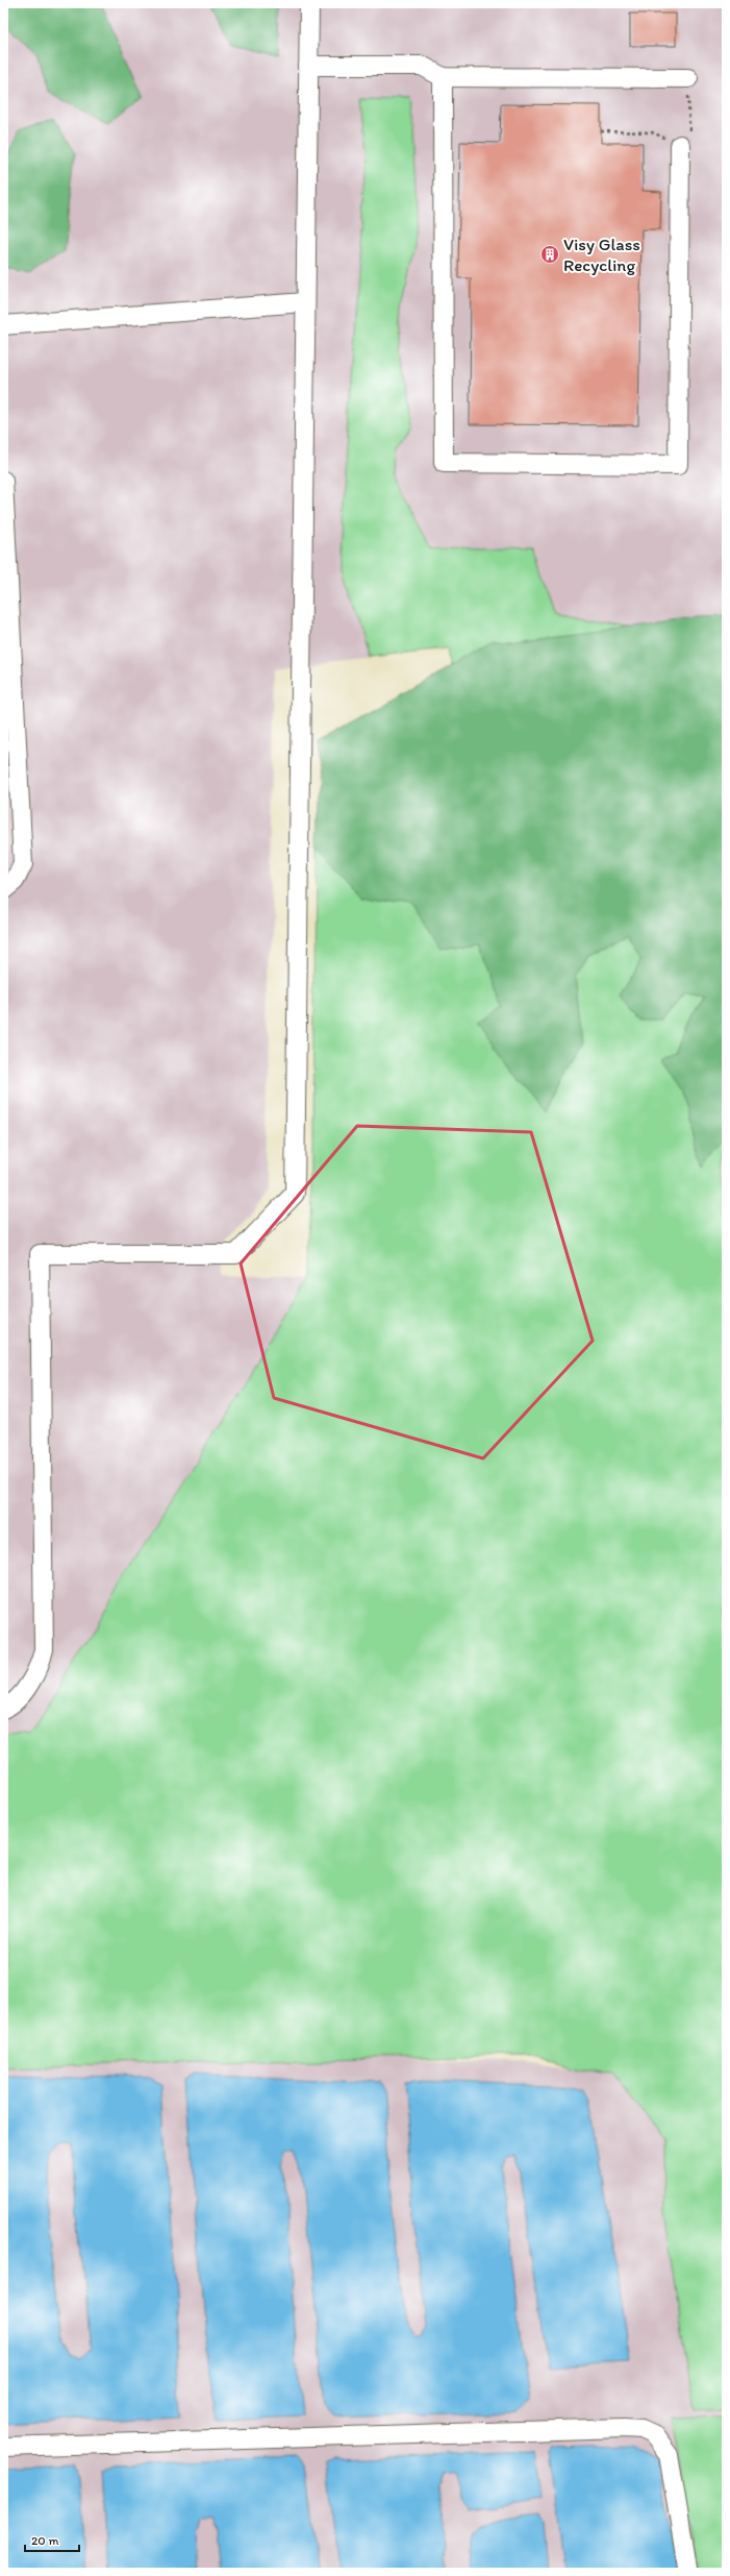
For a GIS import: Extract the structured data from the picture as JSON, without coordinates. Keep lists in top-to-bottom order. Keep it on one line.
{"places":{"building":["Visy Glass Recycling"]},"scale_bar":"20 m"}
